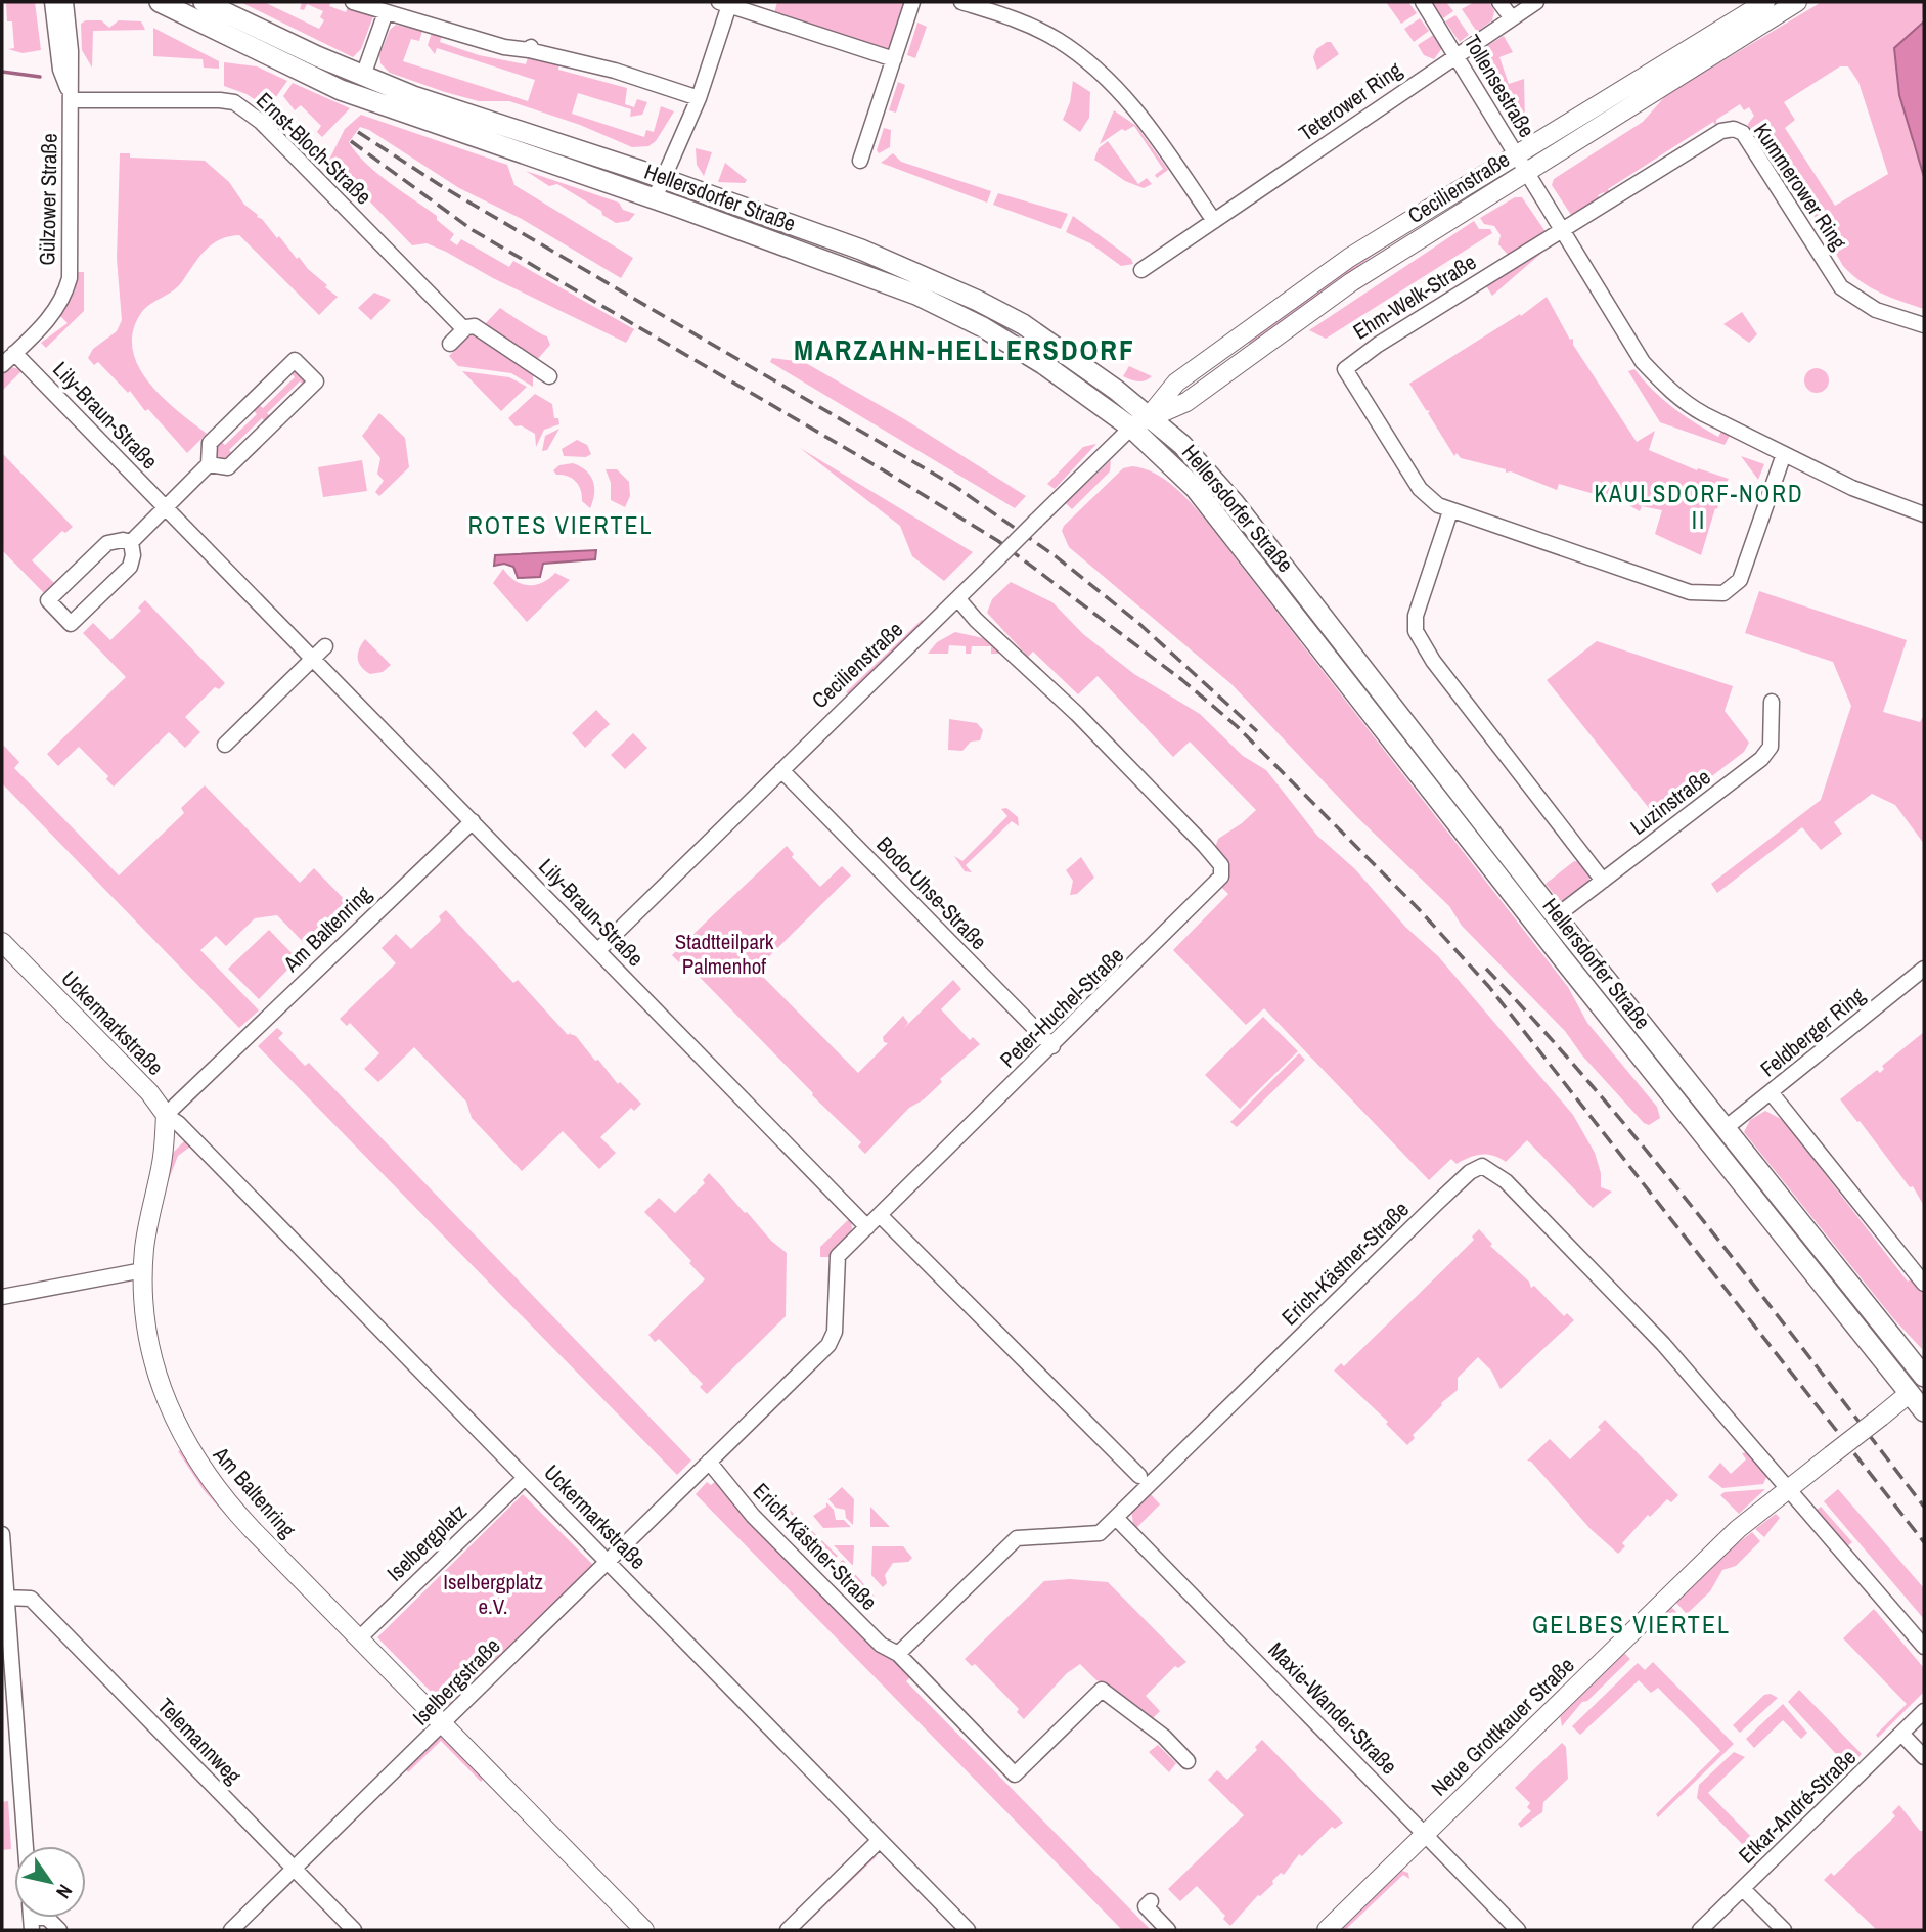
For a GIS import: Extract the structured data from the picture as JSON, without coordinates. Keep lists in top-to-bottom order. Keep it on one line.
{"streets":{"main road":["Hellersdorfer Straße"],"street":["Tollensestraße","Teterower Ring","Ernst-Bloch-Straße","Kummerower Ring","Cecilienstraße","Gülzower Straße","Ehm-Welk-Straße","Lily-Braun-Straße","Luzinstraße","Bodo-Uhse-Straße","Am Baltenring","Peter-Huchel-Straße","Uckermarkstraße","Feldberger Ring","Erich-Kästner-Straße","Iselbergplatz","Iselbergstraße","Maxie-Wander-Straße","Neue Grottkauer Straße","Telemannweg","Etkar-André-Straße"]},"crossings":[["Tollensestraße","Teterower Ring"],["Tollensestraße","Cecilienstraße"],["Ernst-Bloch-Straße","Gülzower Straße"],["Kummerower Ring","Ehm-Welk-Straße"],["Cecilienstraße","Hellersdorfer Straße"],["Cecilienstraße","Lily-Braun-Straße"],["Cecilienstraße","Bodo-Uhse-Straße"],["Cecilienstraße","Peter-Huchel-Straße"],["Hellersdorfer Straße","Luzinstraße"],["Hellersdorfer Straße","Feldberger Ring"],["Hellersdorfer Straße","Neue Grottkauer Straße"],["Gülzower Straße","Lily-Braun-Straße"],["Lily-Braun-Straße","Am Baltenring"],["Lily-Braun-Straße","Peter-Huchel-Straße"],["Bodo-Uhse-Straße","Peter-Huchel-Straße"],["Am Baltenring","Uckermarkstraße"],["Am Baltenring","Iselbergplatz"],["Am Baltenring","Iselbergstraße"],["Peter-Huchel-Straße","Erich-Kästner-Straße"],["Peter-Huchel-Straße","Iselbergstraße"],["Uckermarkstraße","Iselbergplatz"],["Uckermarkstraße","Iselbergstraße"],["Erich-Kästner-Straße","Iselbergstraße"],["Erich-Kästner-Straße","Maxie-Wander-Straße"],["Erich-Kästner-Straße","Neue Grottkauer Straße"],["Iselbergstraße","Telemannweg"],["Maxie-Wander-Straße","Neue Grottkauer Straße"]],"districts":["MARZAHN-HELLERSDORF","KAULSDORF-NORD II","ROTES VIERTEL","GELBES VIERTEL"],"parks":["Stadtteilpark Palmenhof","Iselbergplatz e.V."],"north":"bottom right"}
